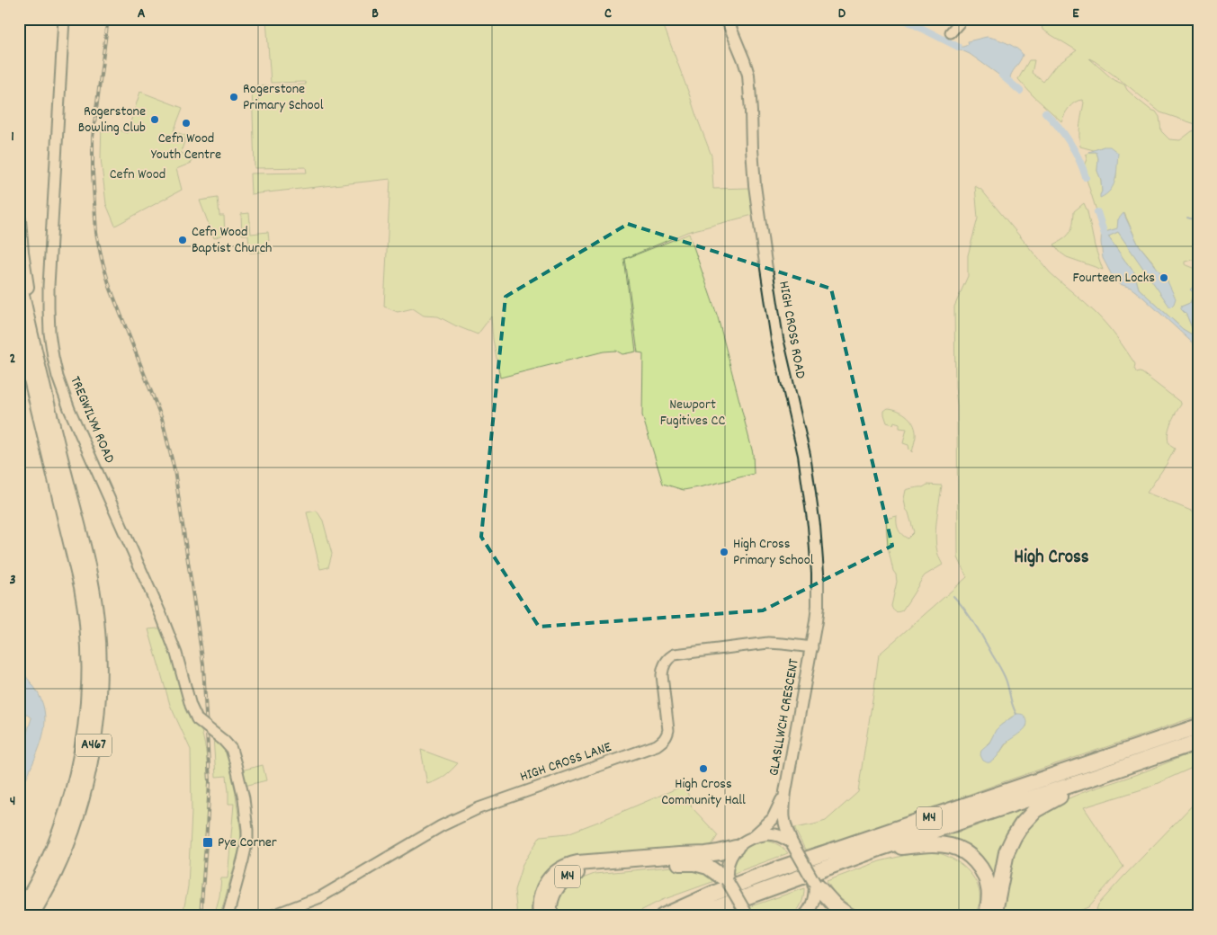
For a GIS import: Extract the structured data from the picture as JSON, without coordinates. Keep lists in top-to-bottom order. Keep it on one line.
{"streets":{"highway":["M4"],"main road":["HIGH CROSS ROAD","GLASLLWCH CRESCENT","A467"],"street":["TREGWILYM ROAD","HIGH CROSS LANE"]},"crossings":[["HIGH CROSS ROAD","GLASLLWCH CRESCENT"],["HIGH CROSS ROAD","HIGH CROSS LANE"],["GLASLLWCH CRESCENT","HIGH CROSS LANE"]],"districts":["High Cross"],"parks":["Cefn Wood","Newport Fugitives CC"],"places":{"other":["Rogerstone Primary School","Rogerstone Bowling Club","Cefn Wood Youth Centre","Cefn Wood Baptist Church","Fourteen Locks","High Cross Primary School","High Cross Community Hall"],"transit":["Pye Corner"]},"grid":{"columns":["A","B","C","D","E"],"rows":["1","2","3","4"]}}
